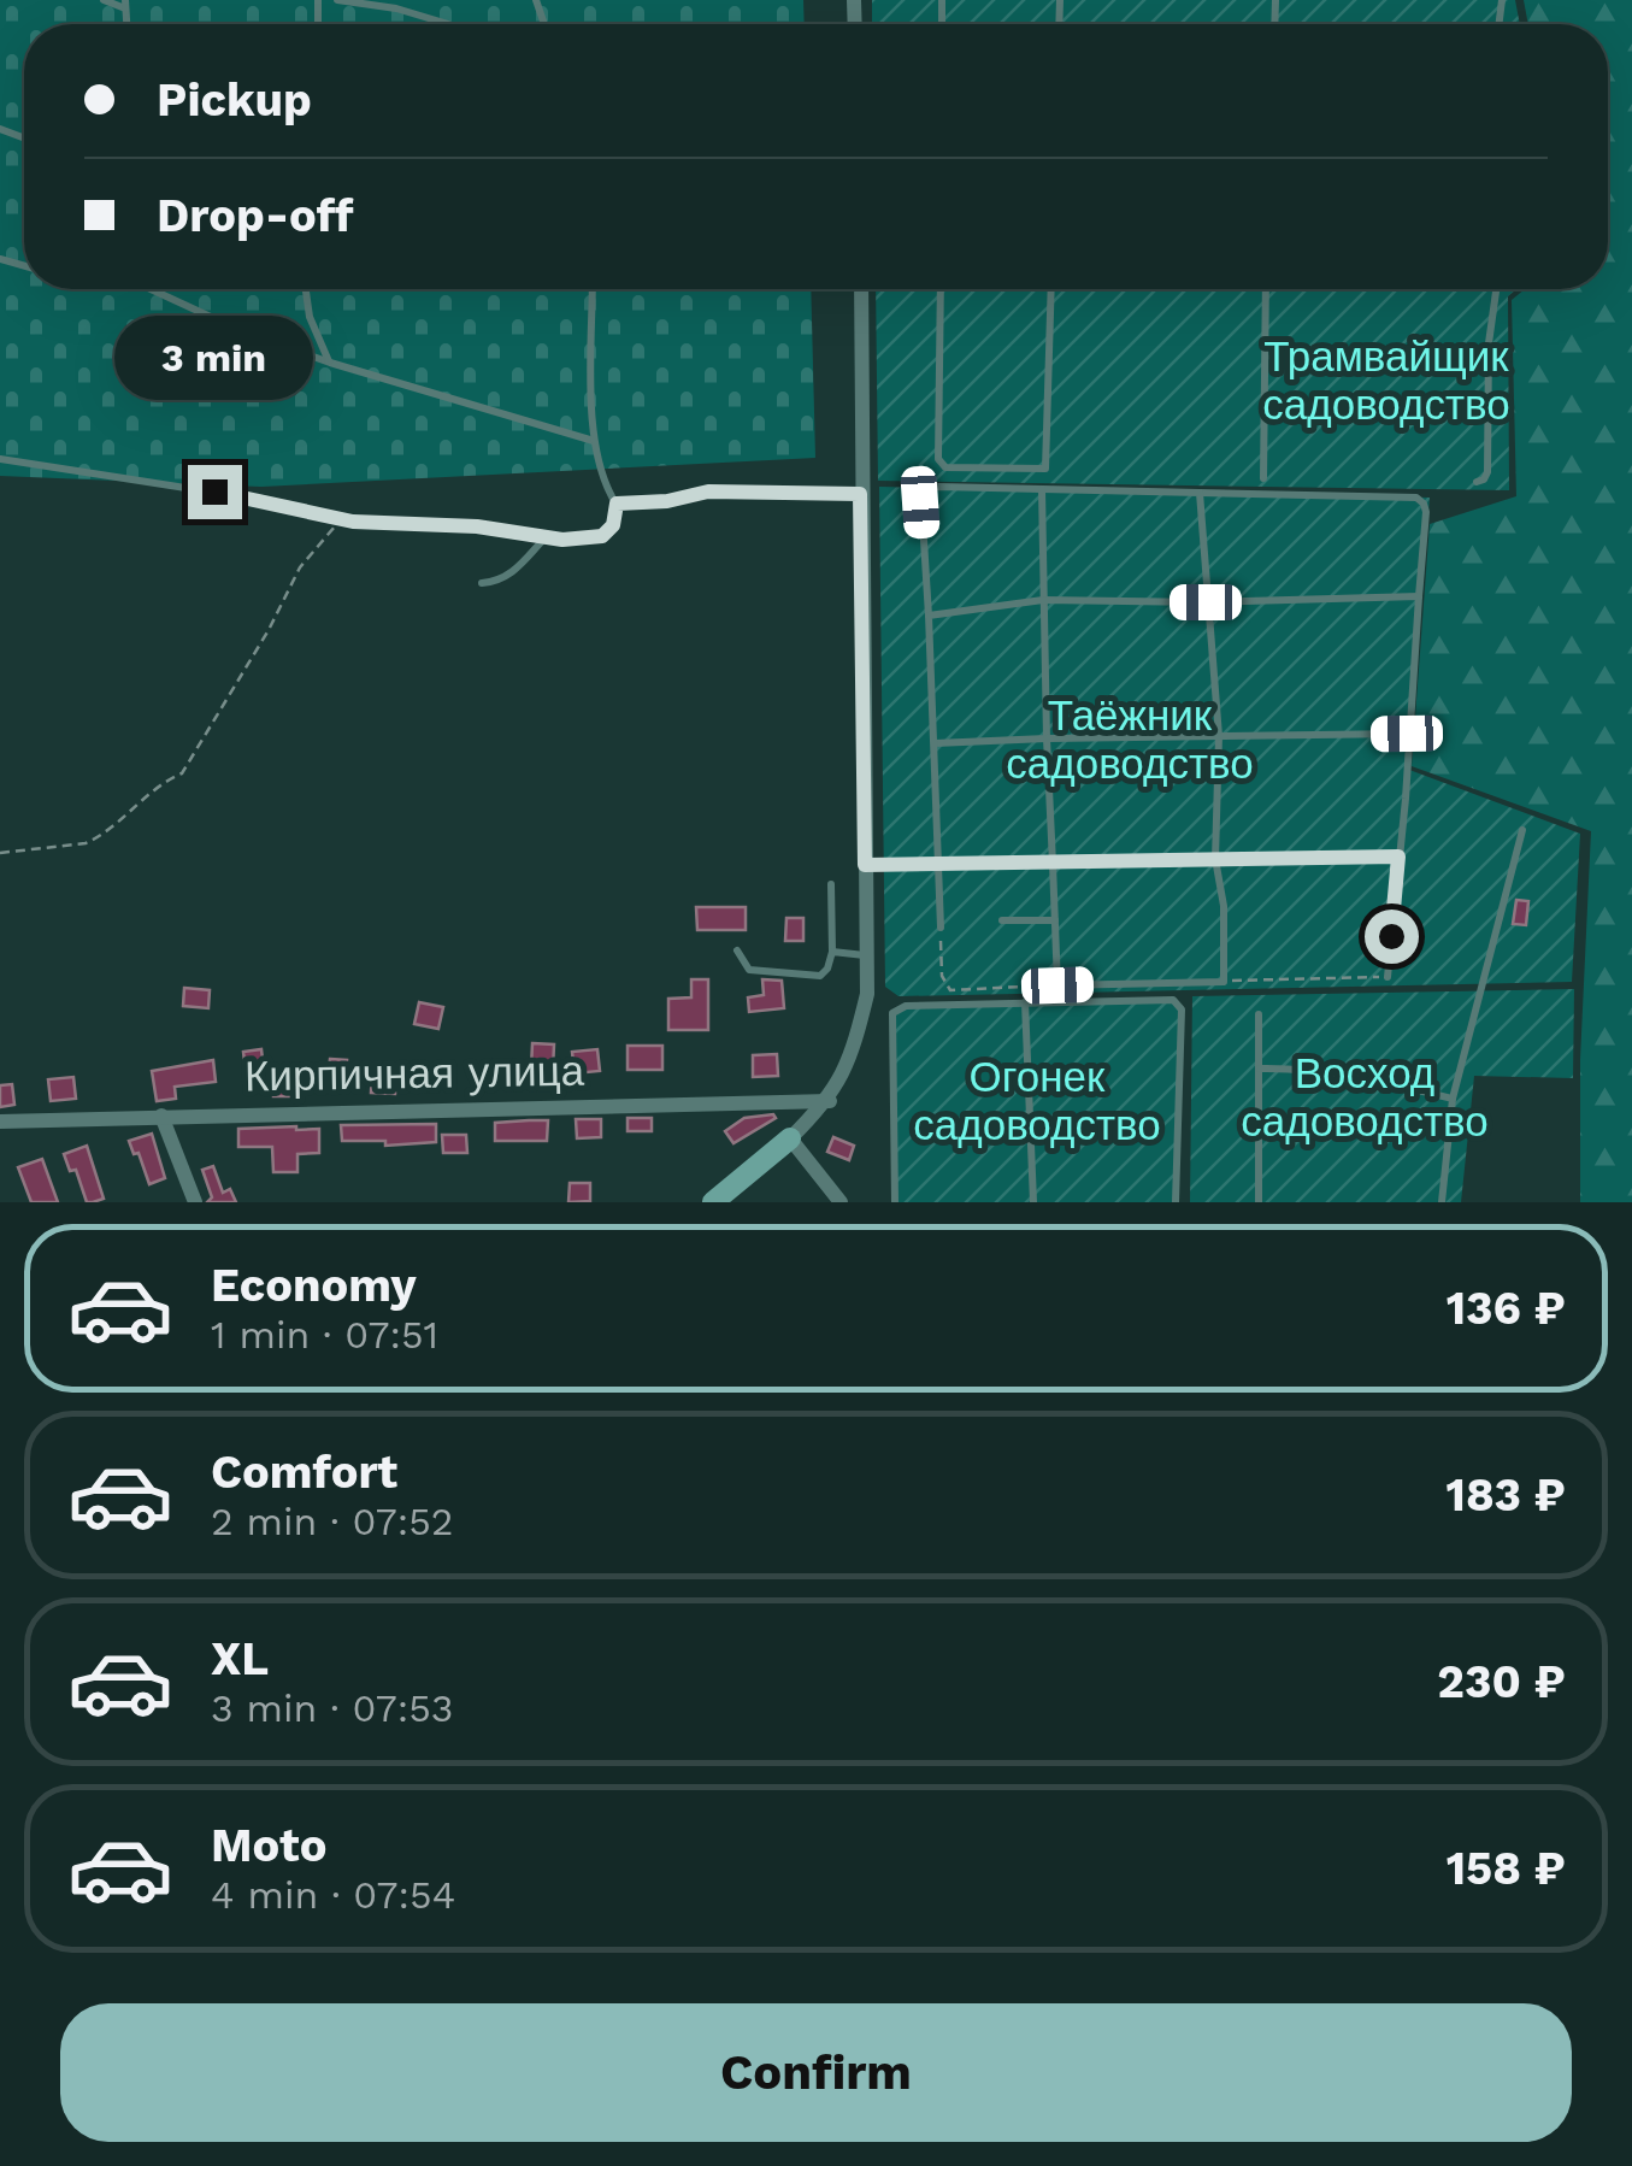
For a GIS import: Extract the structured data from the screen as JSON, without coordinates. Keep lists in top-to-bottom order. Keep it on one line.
{"streets":{"street":["Кирпичная улица"]},"parks":["Трамвайщик садоводство","Таёжник садоводство","Восход садоводство","Огонек садоводство"],"page":{"banner":["Pickup","Drop-off"],"bubble":"3 min","list":[{"name":"Economy","note":"1 min · 07:51","value":"136 ₽"},{"name":"Comfort","note":"2 min · 07:52","value":"183 ₽"},{"name":"XL","note":"3 min · 07:53","value":"230 ₽"},{"name":"Moto","note":"4 min · 07:54","value":"158 ₽"}],"buttons":"Confirm"}}
